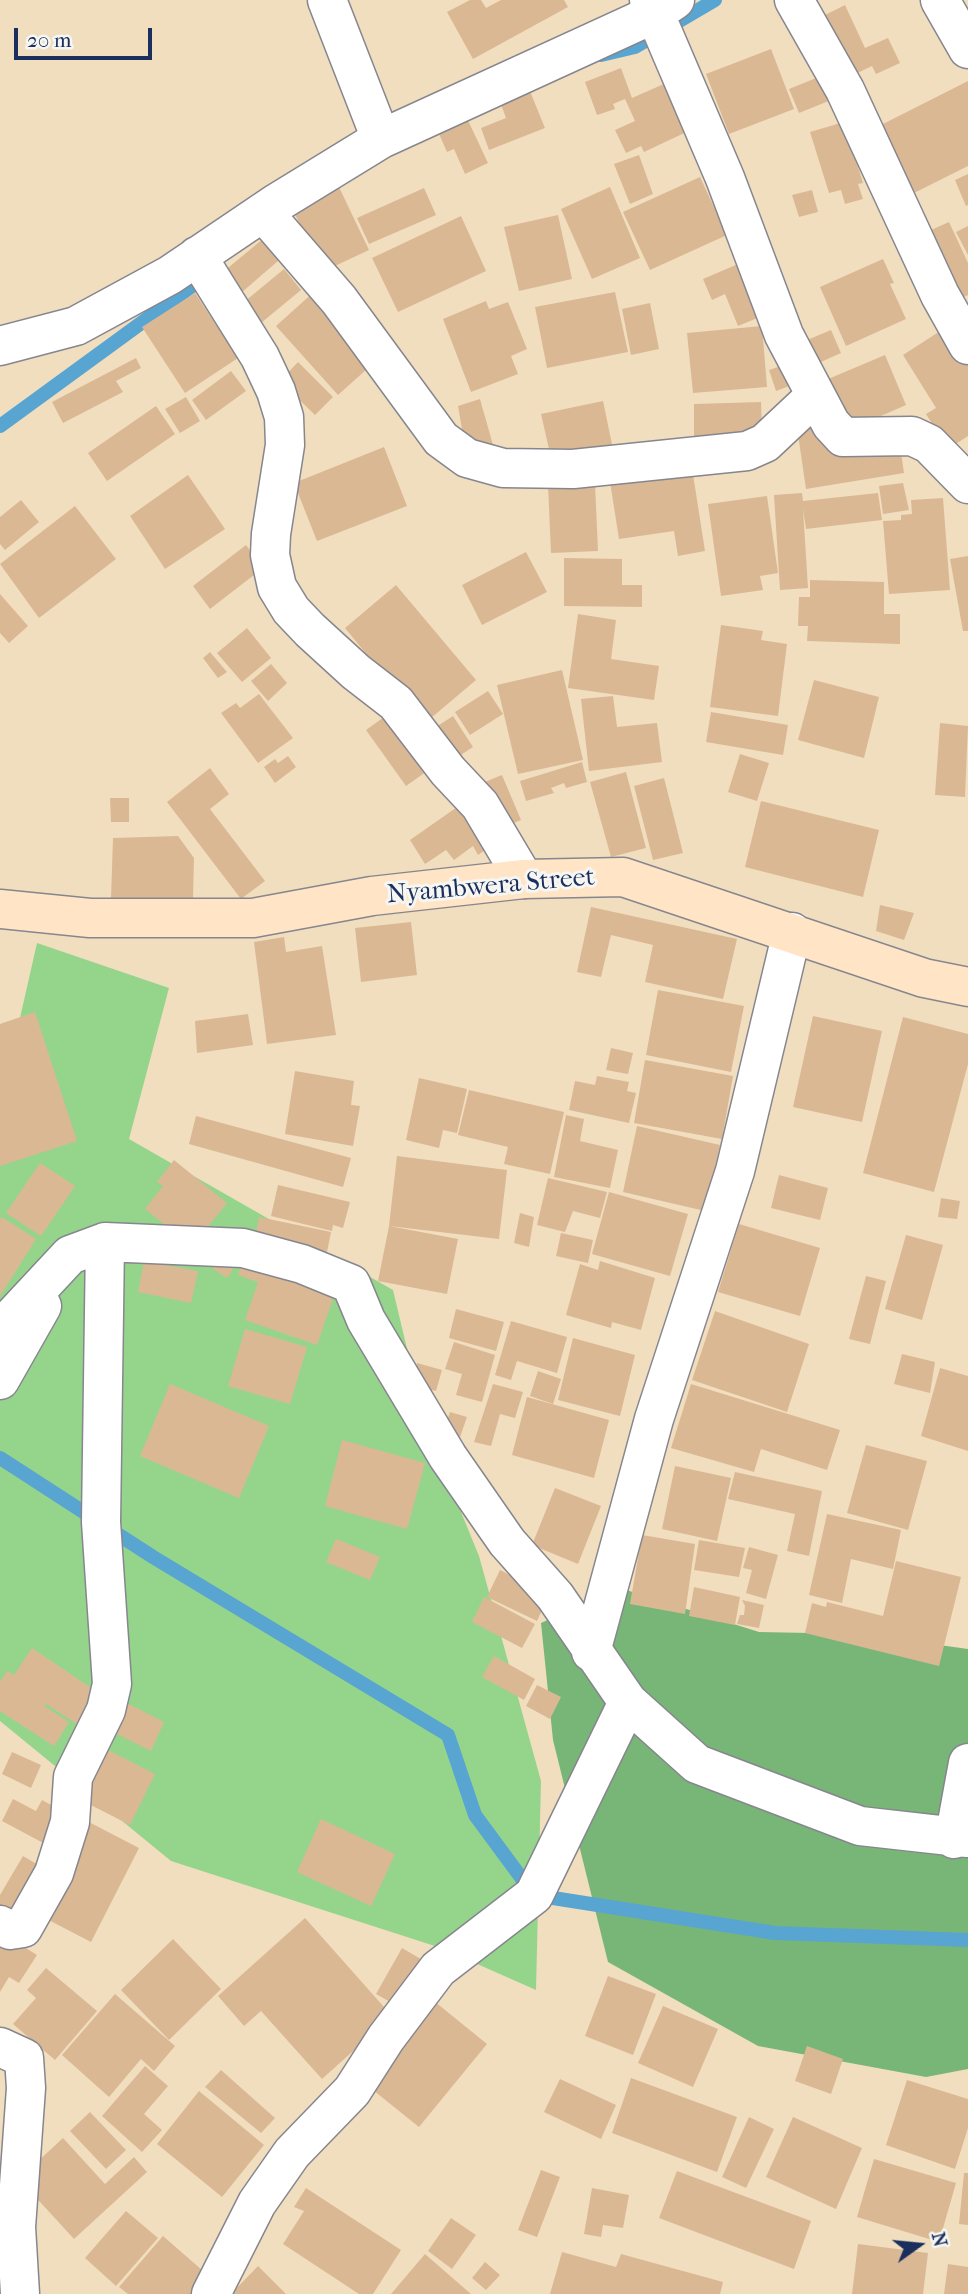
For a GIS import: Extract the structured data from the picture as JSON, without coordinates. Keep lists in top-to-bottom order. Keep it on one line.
{"streets":{"street":["Nyambwera Street"]},"scale_bar":"20 m","north":"right"}
